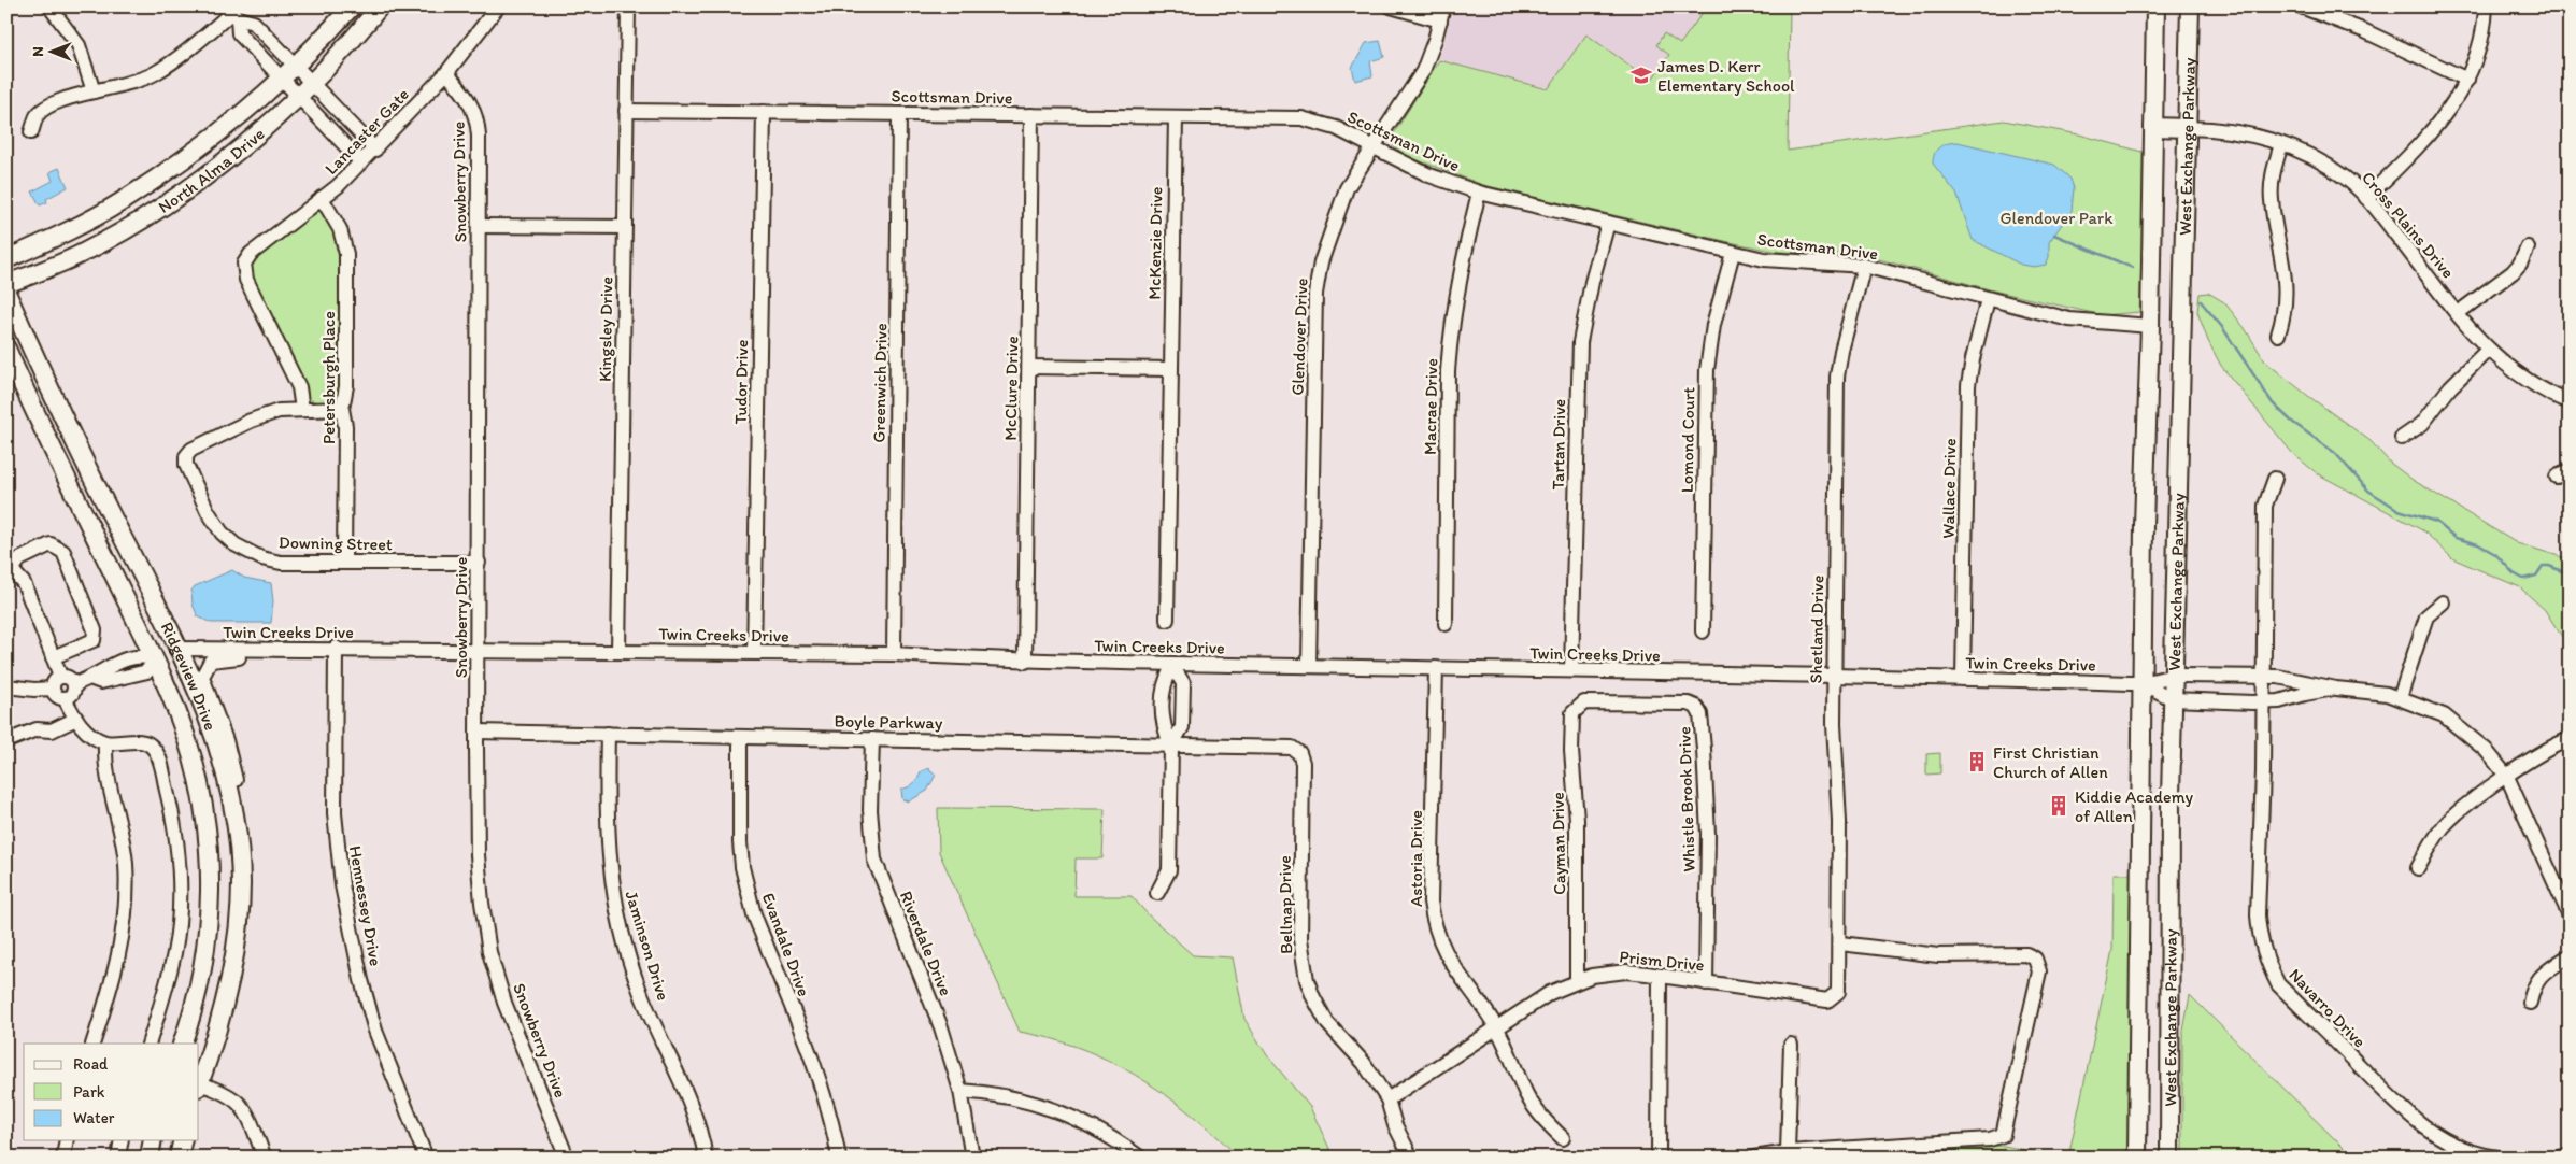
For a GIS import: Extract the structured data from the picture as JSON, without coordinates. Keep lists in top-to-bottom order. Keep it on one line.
{"streets":{"main road":["West Exchange Parkway","North Alma Drive","Ridgeview Drive"],"street":["Scottsman Drive","Lancaster Gate","Snowberry Drive","Cross Plains Drive","McKenzie Drive","Kingsley Drive","Glendover Drive","Petersburgh Place","Tudor Drive","Greenwich Drive","McClure Drive","Macrae Drive","Lomond Court","Tartan Drive","Wallace Drive","Downing Street","Shetland Drive","Twin Creeks Drive","Boyle Parkway","Whistle Brook Drive","Cayman Drive","Astoria Drive","Bellnap Drive","Hennessey Drive","Riverdale Drive","Evandale Drive","Jaminson Drive","Prism Drive","Navarro Drive"]},"crossings":[["Scottsman Drive","West Exchange Parkway"],["Scottsman Drive","McKenzie Drive"],["Scottsman Drive","Kingsley Drive"],["Scottsman Drive","Glendover Drive"],["Scottsman Drive","Tudor Drive"],["Scottsman Drive","Greenwich Drive"],["Scottsman Drive","McClure Drive"],["Scottsman Drive","Macrae Drive"],["Scottsman Drive","Lomond Court"],["Scottsman Drive","Tartan Drive"],["Scottsman Drive","Wallace Drive"],["Scottsman Drive","Shetland Drive"],["Lancaster Gate","Snowberry Drive"],["Lancaster Gate","Petersburgh Place"],["Lancaster Gate","Downing Street"],["West Exchange Parkway","Cross Plains Drive"],["West Exchange Parkway","Twin Creeks Drive"],["Snowberry Drive","Downing Street"],["Snowberry Drive","Twin Creeks Drive"],["Snowberry Drive","Boyle Parkway"],["Kingsley Drive","Twin Creeks Drive"],["Glendover Drive","Twin Creeks Drive"],["Petersburgh Place","Downing Street"],["Tudor Drive","Twin Creeks Drive"],["Greenwich Drive","Twin Creeks Drive"],["McClure Drive","Twin Creeks Drive"],["Tartan Drive","Twin Creeks Drive"],["Wallace Drive","Twin Creeks Drive"],["Shetland Drive","Twin Creeks Drive"],["Shetland Drive","Prism Drive"],["Twin Creeks Drive","Ridgeview Drive"],["Twin Creeks Drive","Astoria Drive"],["Twin Creeks Drive","Hennessey Drive"],["Twin Creeks Drive","Navarro Drive"],["Boyle Parkway","Bellnap Drive"],["Boyle Parkway","Riverdale Drive"],["Boyle Parkway","Evandale Drive"],["Boyle Parkway","Jaminson Drive"],["Whistle Brook Drive","Cayman Drive"],["Whistle Brook Drive","Prism Drive"],["Cayman Drive","Prism Drive"],["Astoria Drive","Prism Drive"],["Bellnap Drive","Prism Drive"]],"parks":["Glendover Park"],"places":{"school or university":["James D. Kerr Elementary School"],"building":["First Christian Church of Allen","Kiddie Academy of Allen"]},"legend":["Road","Park","Water"],"north":"left"}
